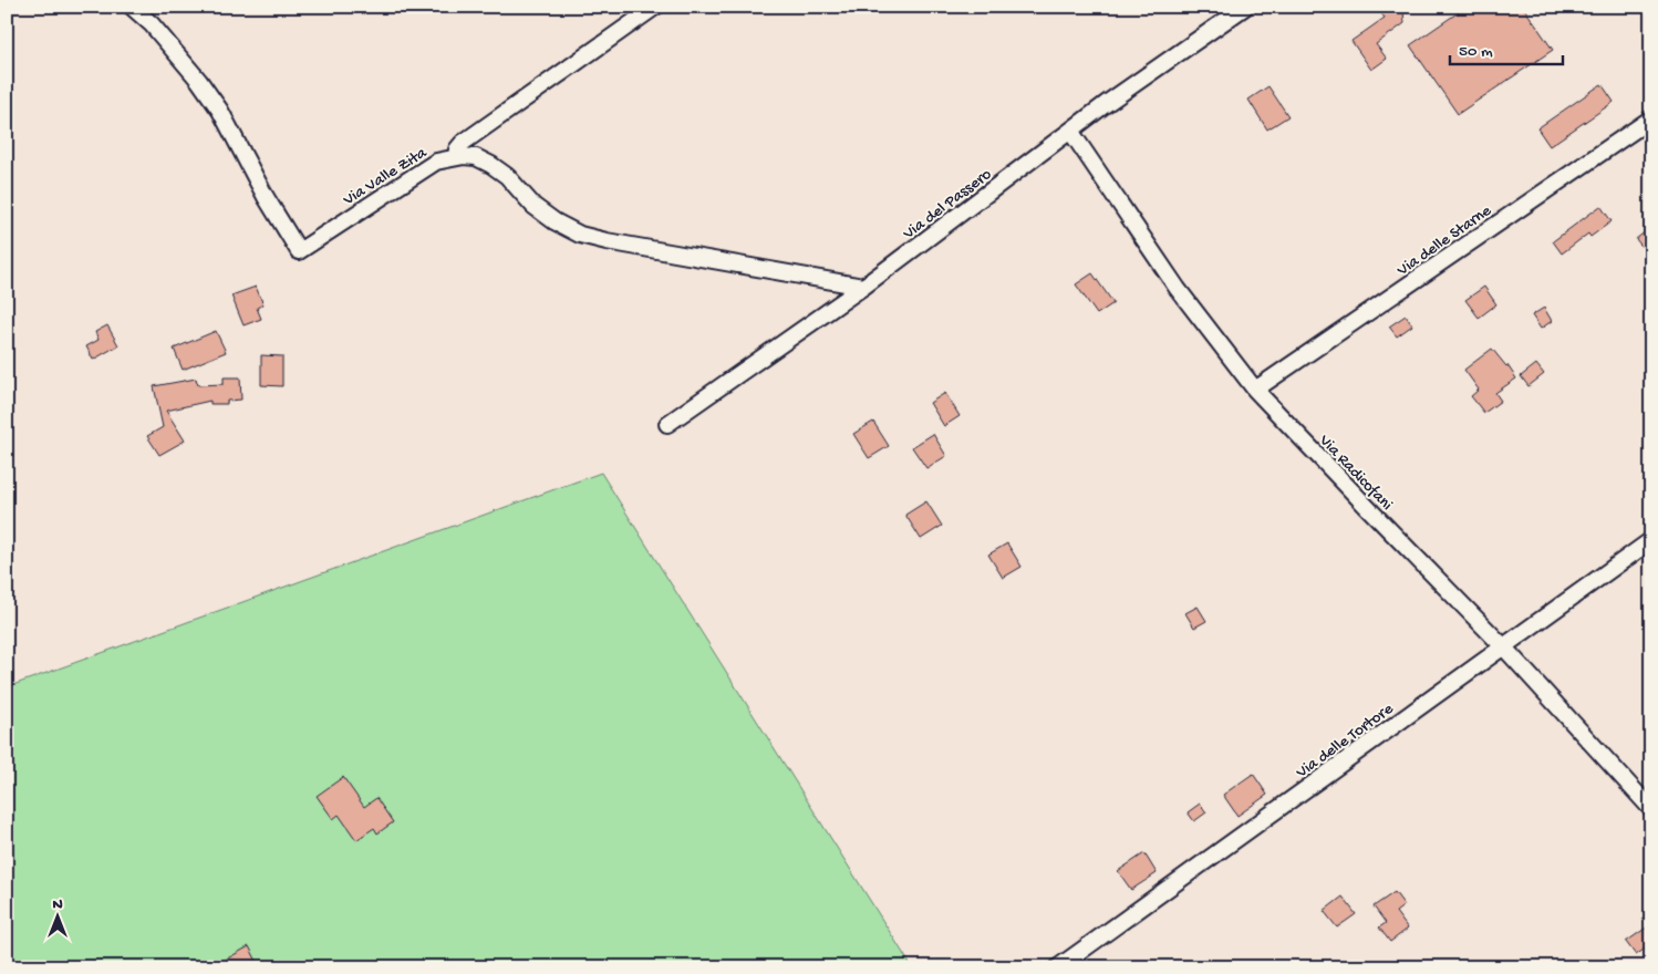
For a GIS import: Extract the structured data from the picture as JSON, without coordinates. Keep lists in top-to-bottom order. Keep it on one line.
{"streets":{"street":["Via Valle Zita","Via del Passero","Via delle Starne","Via Radicofani","Via delle Tortore"]},"crossings":[["Via Valle Zita","Via del Passero"],["Via del Passero","Via Radicofani"],["Via delle Starne","Via Radicofani"],["Via Radicofani","Via delle Tortore"]],"scale_bar":"50 m","north":"top"}
